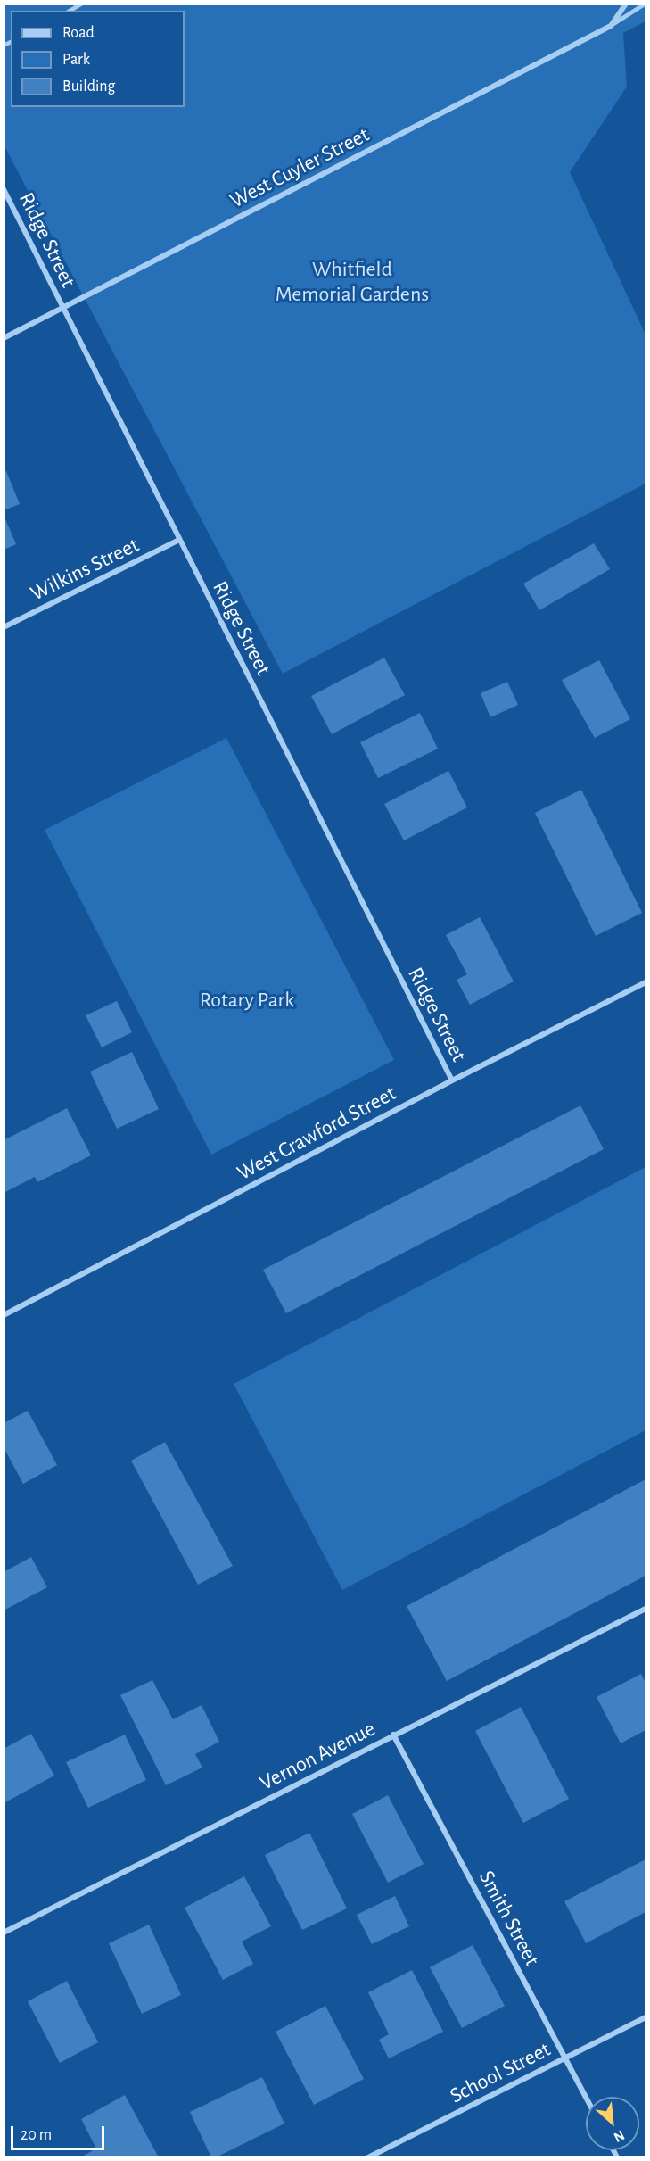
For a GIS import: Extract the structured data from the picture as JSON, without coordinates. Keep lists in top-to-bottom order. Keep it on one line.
{"streets":{"street":["West Cuyler Street","Ridge Street","Wilkins Street","West Crawford Street","Vernon Avenue","Smith Street","School Street"]},"crossings":[["West Cuyler Street","Ridge Street"],["Ridge Street","Wilkins Street"],["Ridge Street","West Crawford Street"],["Vernon Avenue","Smith Street"],["Smith Street","School Street"]],"parks":["Whitfield Memorial Gardens","Rotary Park"],"legend":["Road","Park","Building"],"scale_bar":"20 m","north":"bottom right"}
